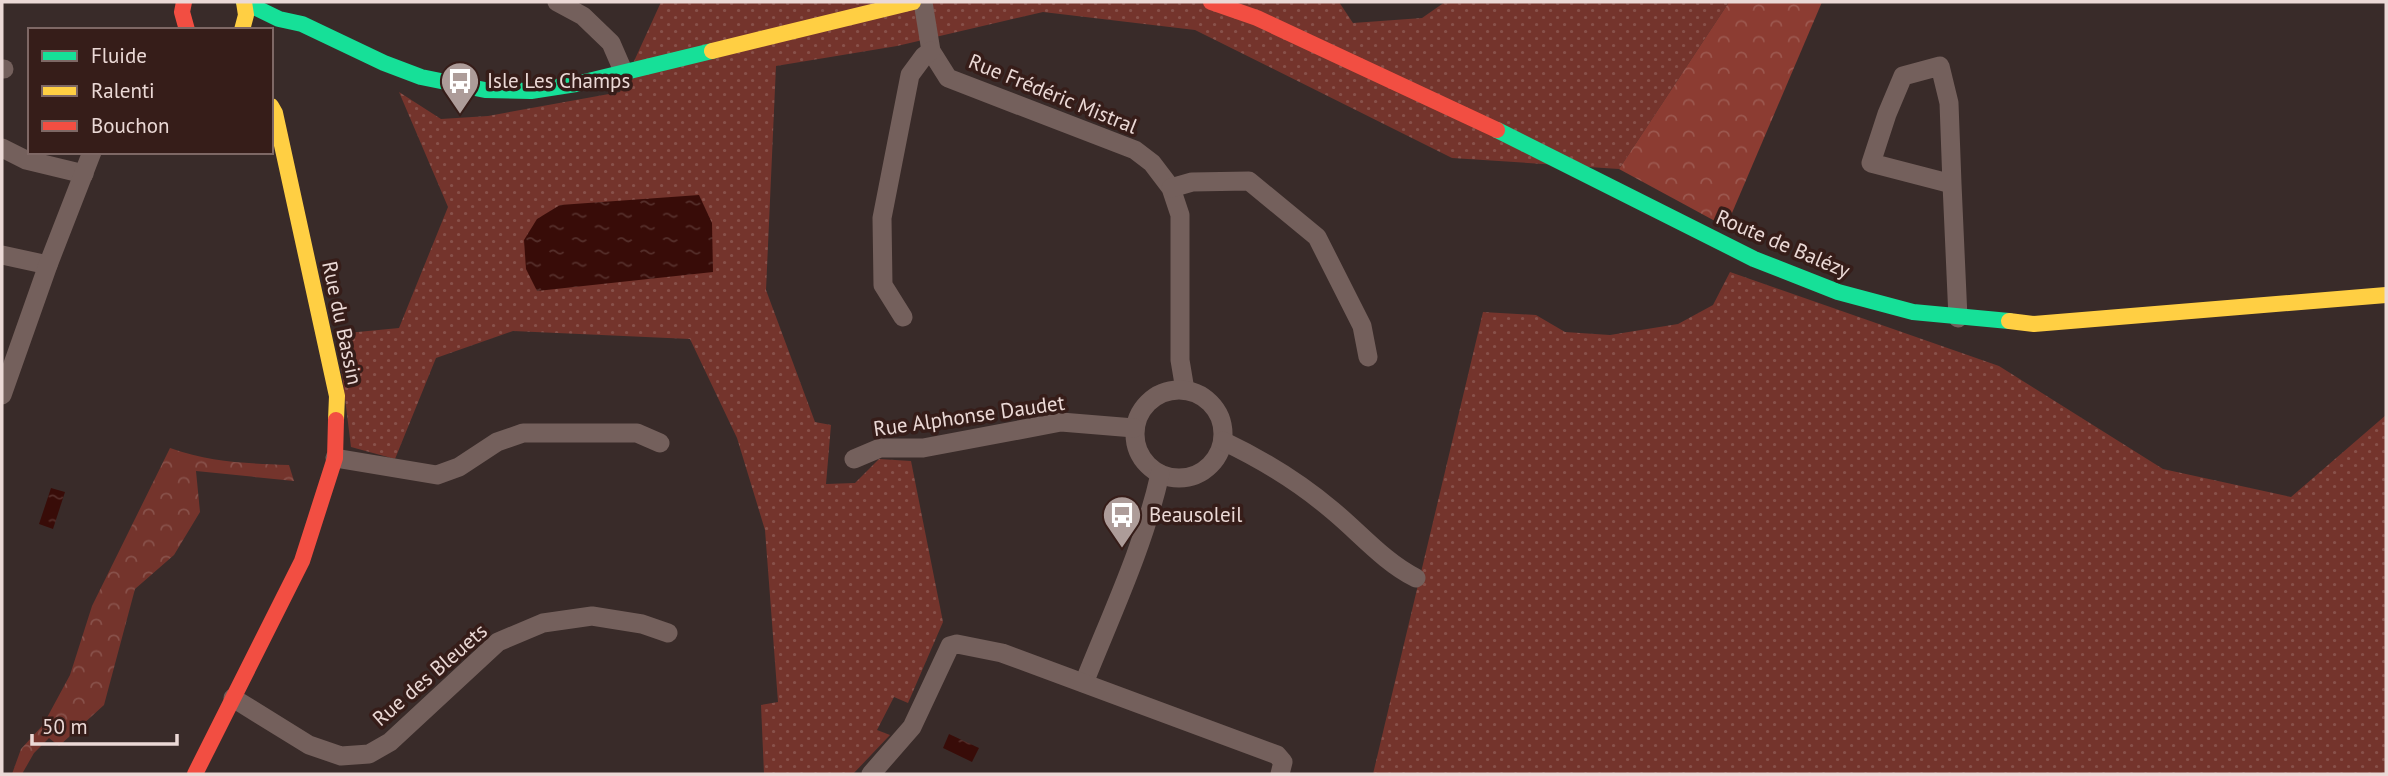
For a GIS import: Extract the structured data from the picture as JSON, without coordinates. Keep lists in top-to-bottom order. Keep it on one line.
{"streets":{"main road":["Route de Balézy","Rue du Bassin"],"street":["Rue Frédéric Mistral","Rue Alphonse Daudet","Rue des Bleuets"]},"crossings":[["Rue Frédéric Mistral","Rue Alphonse Daudet"],["Rue du Bassin","Rue des Bleuets"]],"places":{"bus stop":["Isle Les Champs","Beausoleil"]},"legend":["Fluide","Ralenti","Bouchon"],"scale_bar":"50 m"}
